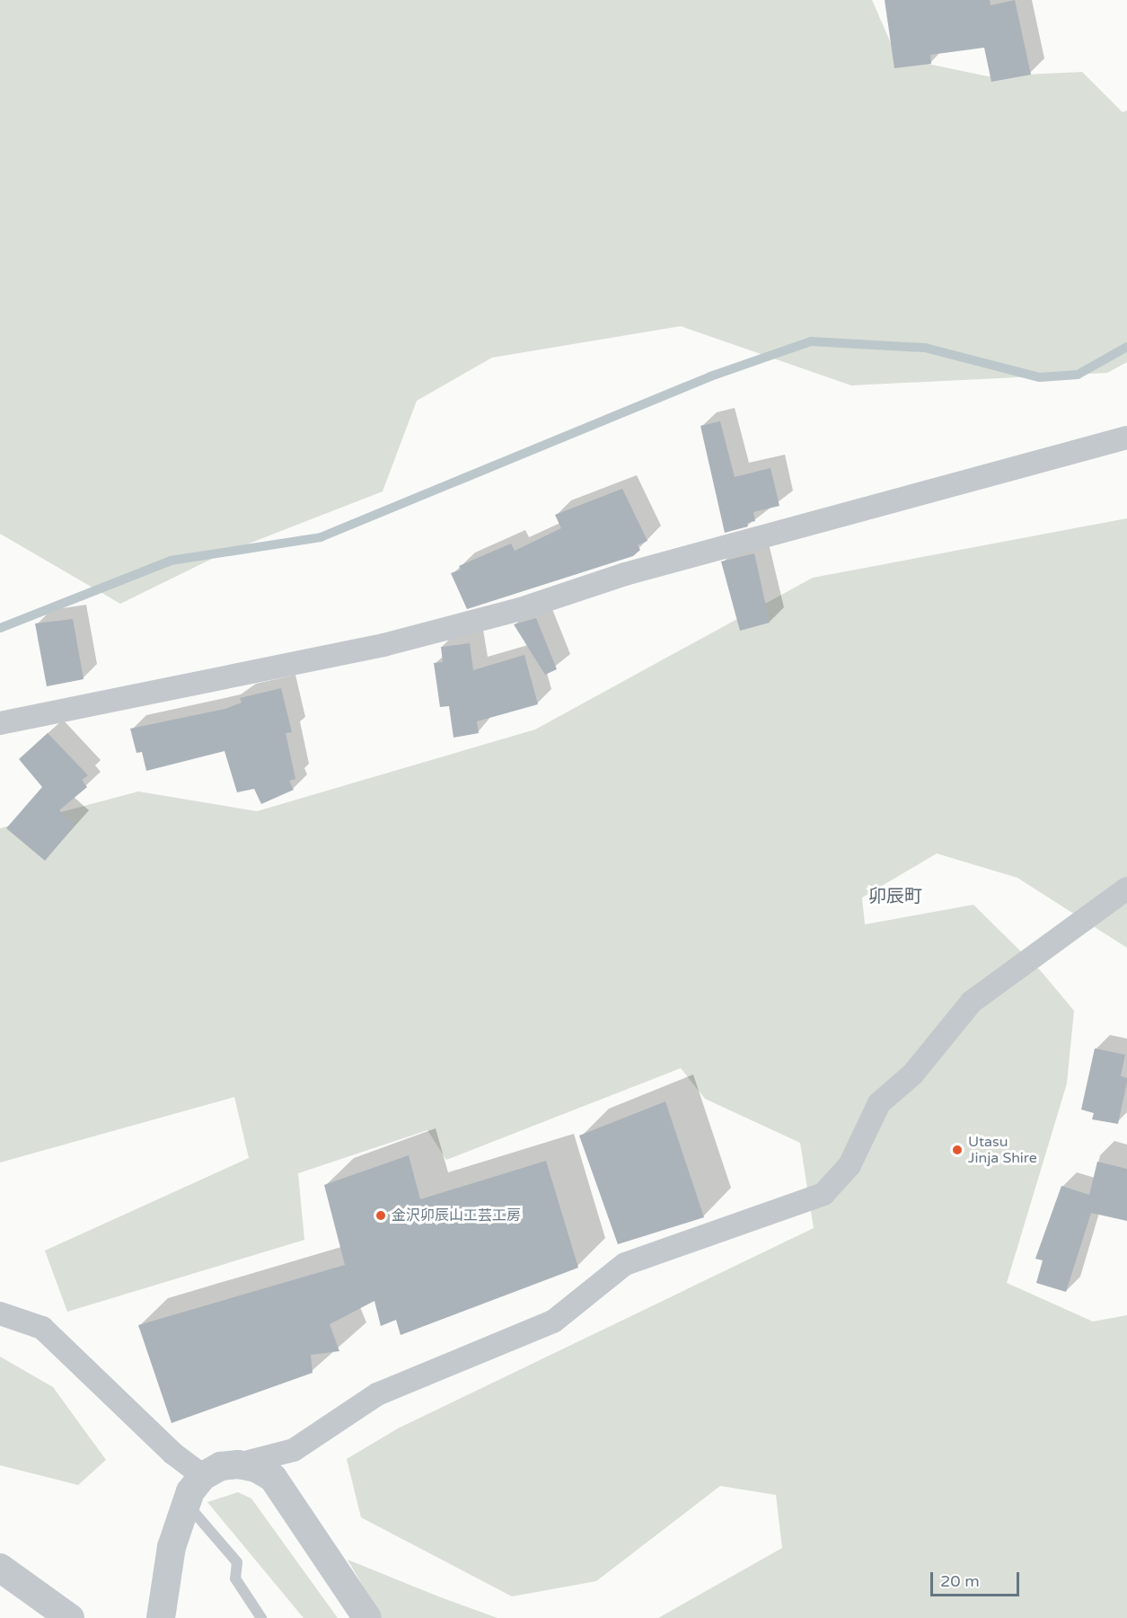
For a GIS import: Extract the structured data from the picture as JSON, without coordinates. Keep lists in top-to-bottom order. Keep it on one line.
{"districts":["卯辰町"],"places":["Utasu Jinja Shire","金沢卯辰山工芸工房"],"scale_bar":"20 m"}
